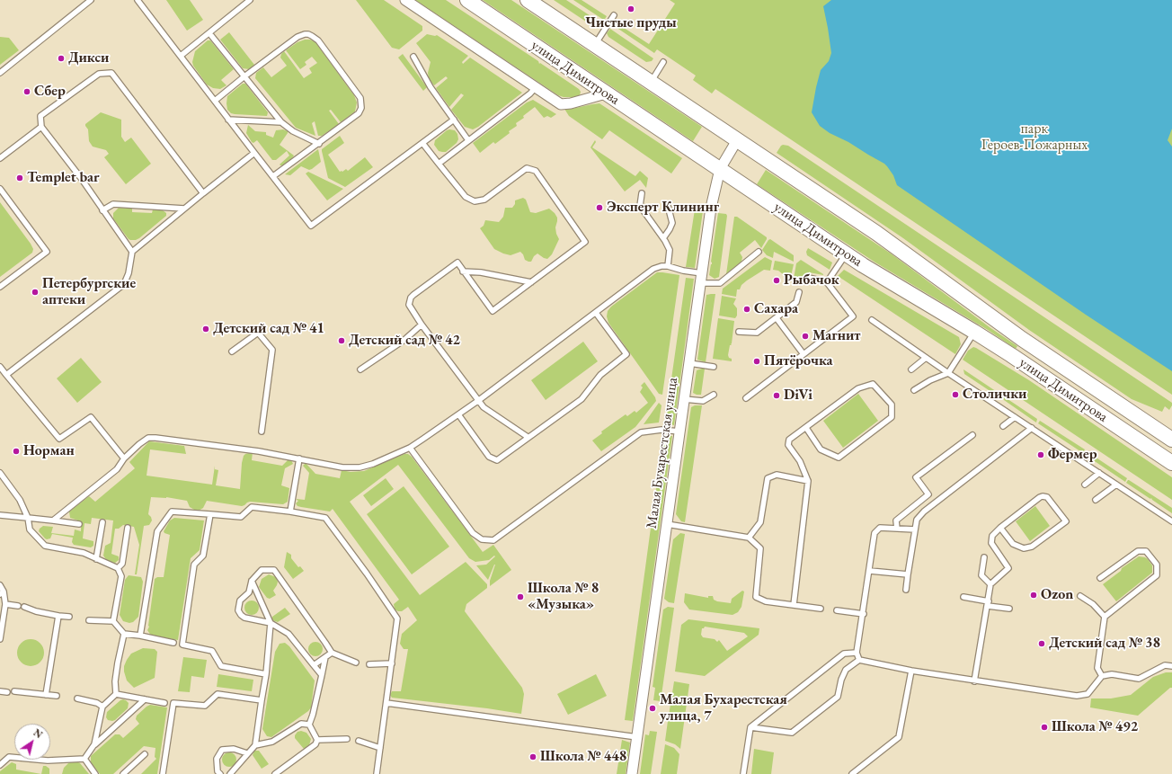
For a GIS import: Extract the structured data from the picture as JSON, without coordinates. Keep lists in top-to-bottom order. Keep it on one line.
{"streets":{"street":["улица Димитрова","Малая Бухарестская улица"]},"crossings":[["улица Димитрова","Малая Бухарестская улица"]],"parks":["парк Героев-Пожарных"],"places":["Чистые пруды","Дикси","Сбер","Templet bar","Эксперт Клининг","Рыбачок","Петербургские аптеки","Сахара","Детский сад № 41","Магнит","Детский сад № 42","Пятёрочка","Столички","DiVi","Норман","Фермер","Ozon","Школа № 8 «Музыка»","Детский сад № 38","Малая Бухарестская улица, 7","Школа № 492","Школа № 448"],"north":"top right"}
